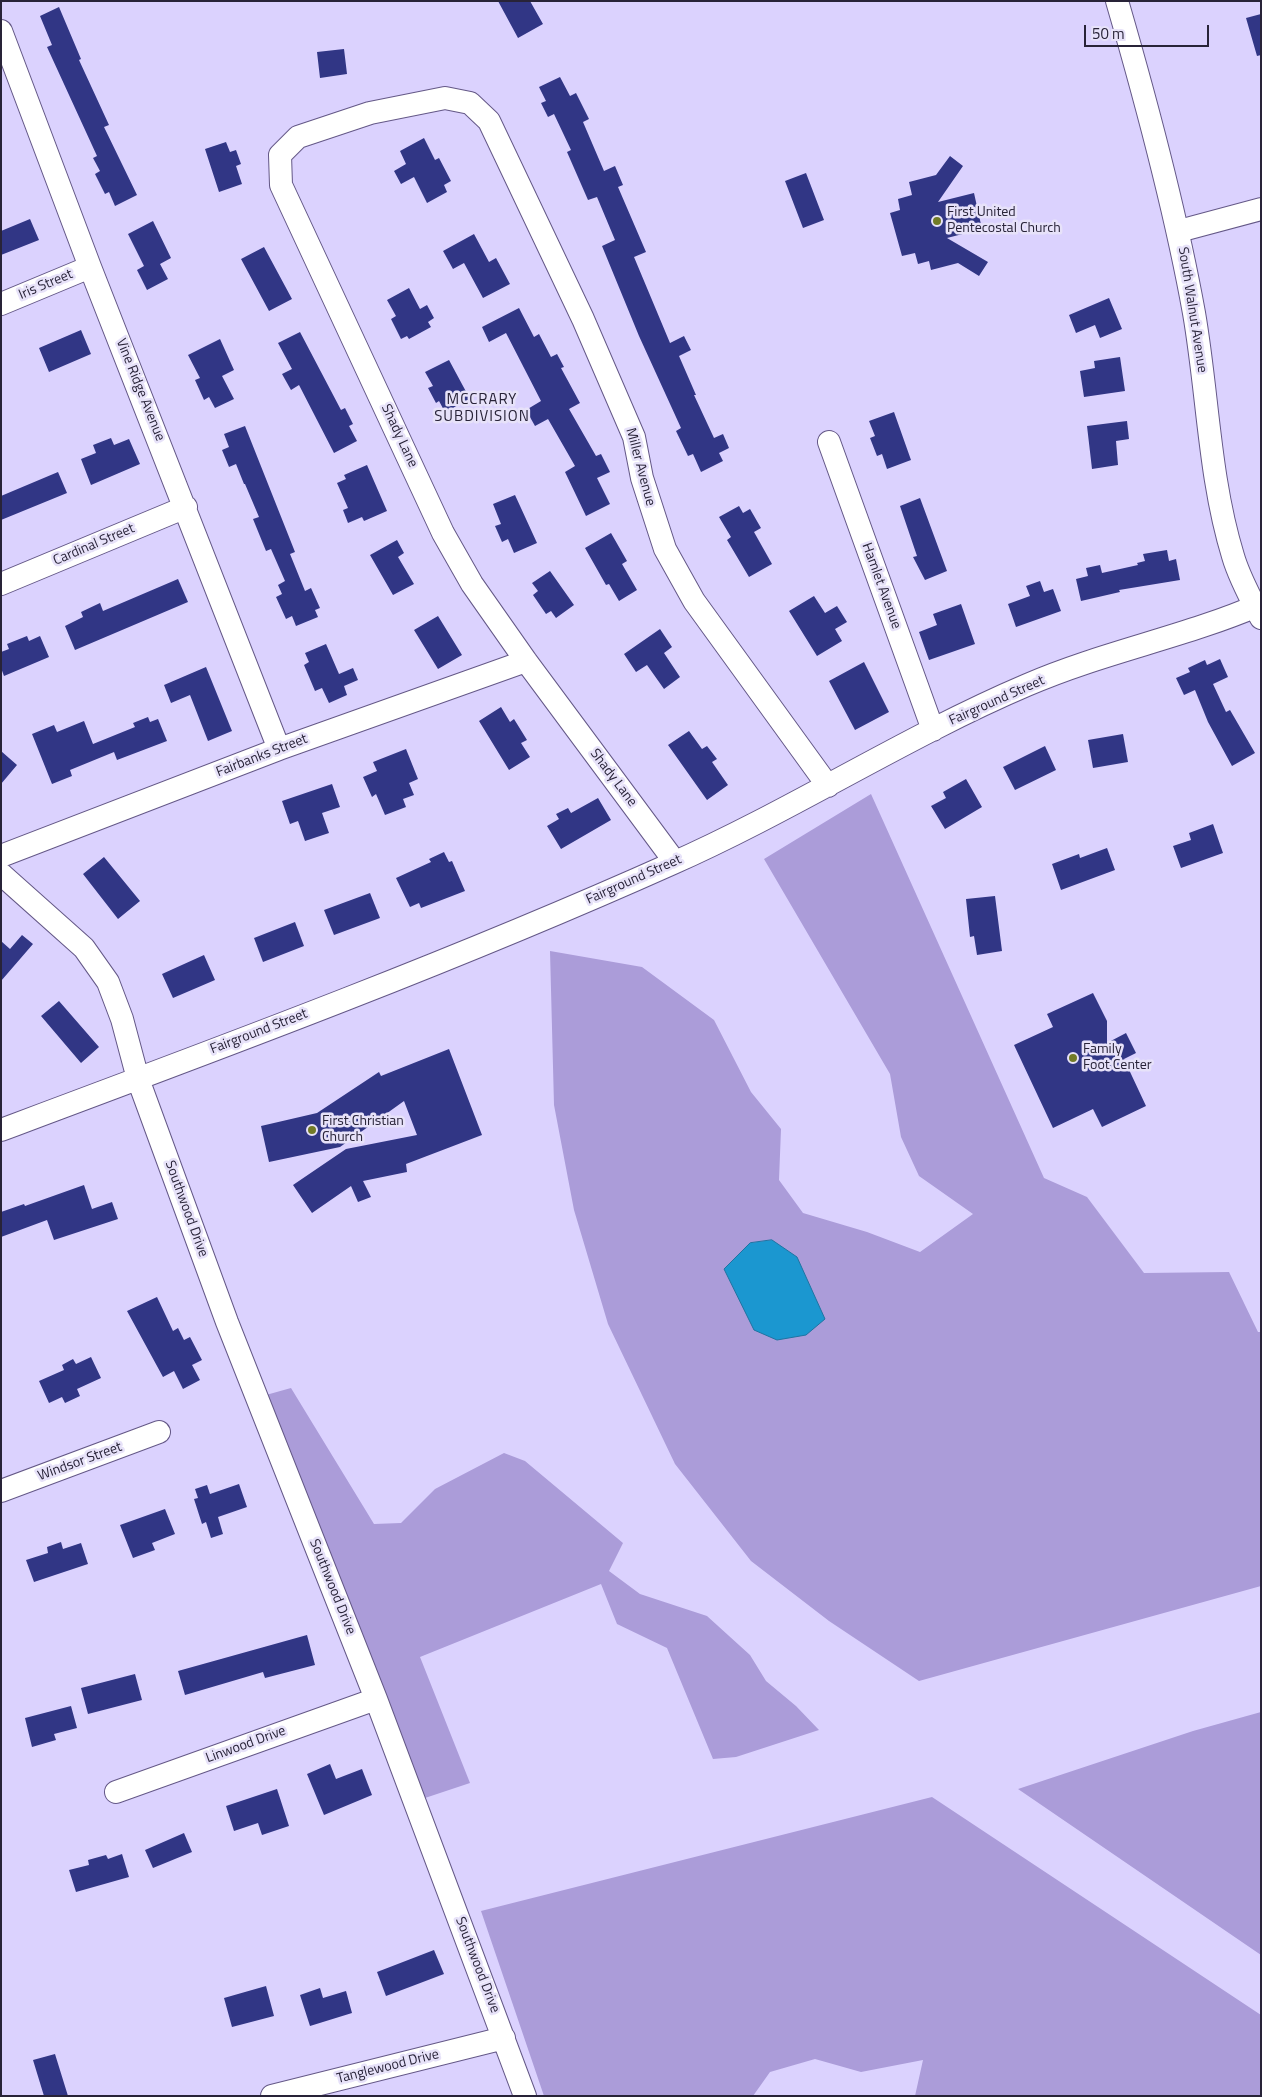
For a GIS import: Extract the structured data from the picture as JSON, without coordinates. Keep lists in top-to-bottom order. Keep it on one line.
{"streets":{"street":["Iris Street","South Walnut Avenue","Vine Ridge Avenue","Shady Lane","Miller Avenue","Cardinal Street","Hamlet Avenue","Fairground Street","Fairbanks Street","Southwood Drive","Windsor Street","Linwood Drive","Tanglewood Drive"]},"crossings":[["Iris Street","Vine Ridge Avenue"],["South Walnut Avenue","Fairground Street"],["Vine Ridge Avenue","Cardinal Street"],["Vine Ridge Avenue","Fairbanks Street"],["Shady Lane","Miller Avenue"],["Shady Lane","Fairground Street"],["Shady Lane","Fairbanks Street"],["Miller Avenue","Fairground Street"],["Hamlet Avenue","Fairground Street"],["Fairground Street","Southwood Drive"],["Southwood Drive","Linwood Drive"],["Southwood Drive","Tanglewood Drive"]],"districts":["MCCRARY SUBDIVISION"],"places":["First United Pentecostal Church","Family Foot Center","First Christian Church"],"scale_bar":"50 m"}
